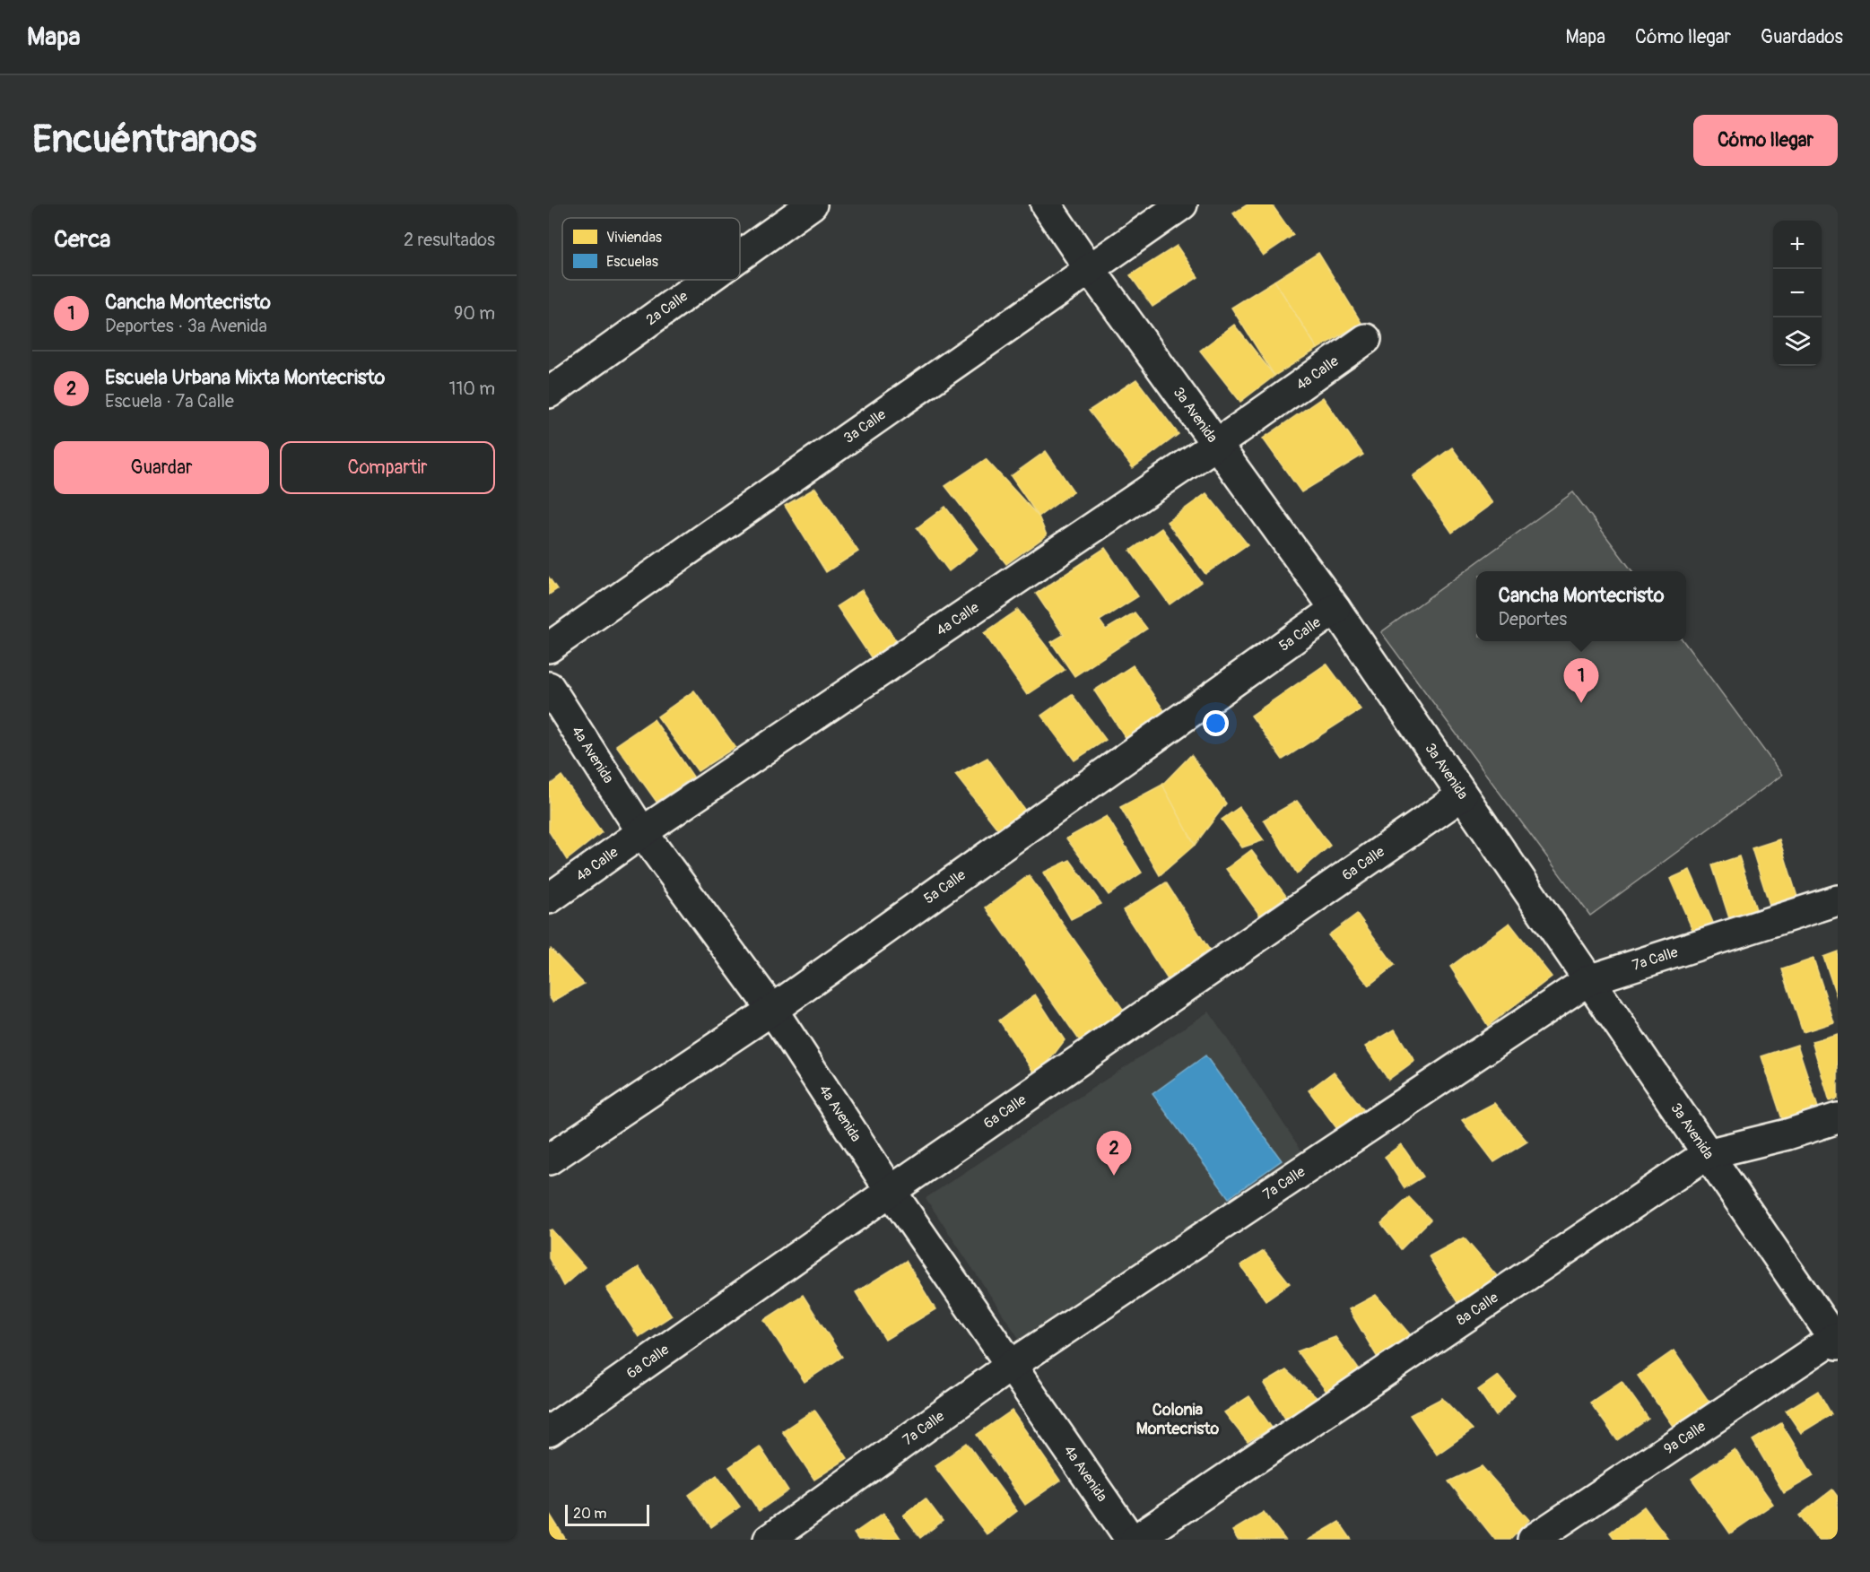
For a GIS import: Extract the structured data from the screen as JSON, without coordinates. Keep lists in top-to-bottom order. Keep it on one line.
{"streets":{"street":["2a Calle","4a Calle","3a Avenida","3a Calle","5a Calle","4a Avenida","6a Calle","7a Calle","8a Calle","9a Calle"]},"crossings":[["4a Calle","3a Avenida"],["4a Calle","4a Avenida"],["3a Avenida","3a Calle"],["3a Avenida","5a Calle"],["3a Avenida","6a Calle"],["3a Avenida","7a Calle"],["3a Avenida","8a Calle"],["3a Avenida","9a Calle"],["5a Calle","4a Avenida"],["4a Avenida","6a Calle"],["4a Avenida","7a Calle"]],"districts":["Colonia Montecristo"],"legend":["Viviendas","Escuelas"],"scale_bar":"20 m","page":{"header":"Mapa","nav":["Mapa","Cómo llegar","Guardados"],"buttons":["Cómo llegar",["Guardar","Compartir"]],"title":"Encuéntranos","heading":["Cerca","2 resultados"],"map_buttons":["+","−"],"list":[{"mark":"1","name":"Cancha Montecristo","note":"Deportes · 3a Avenida","value":"90 m"},{"mark":"2","name":"Escuela Urbana Mixta Montecristo","note":"Escuela · 7a Calle","value":"110 m"}],"popup":["Cancha Montecristo","Deportes"],"pins":["1","2"],"scale":"20 m"}}
